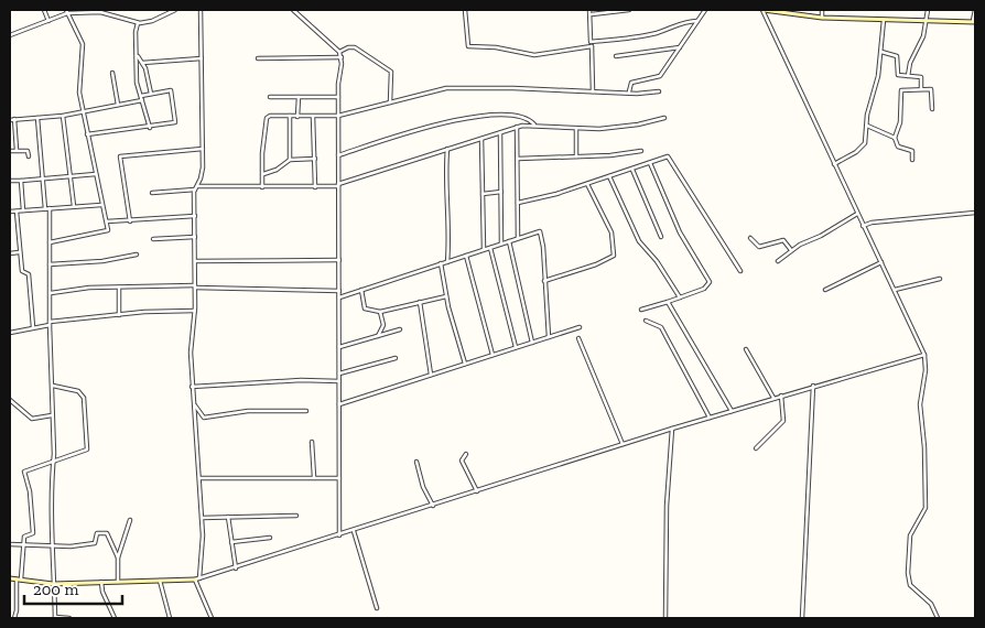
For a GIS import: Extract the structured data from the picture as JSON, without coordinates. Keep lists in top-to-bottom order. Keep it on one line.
{"scale_bar":"200 m"}
